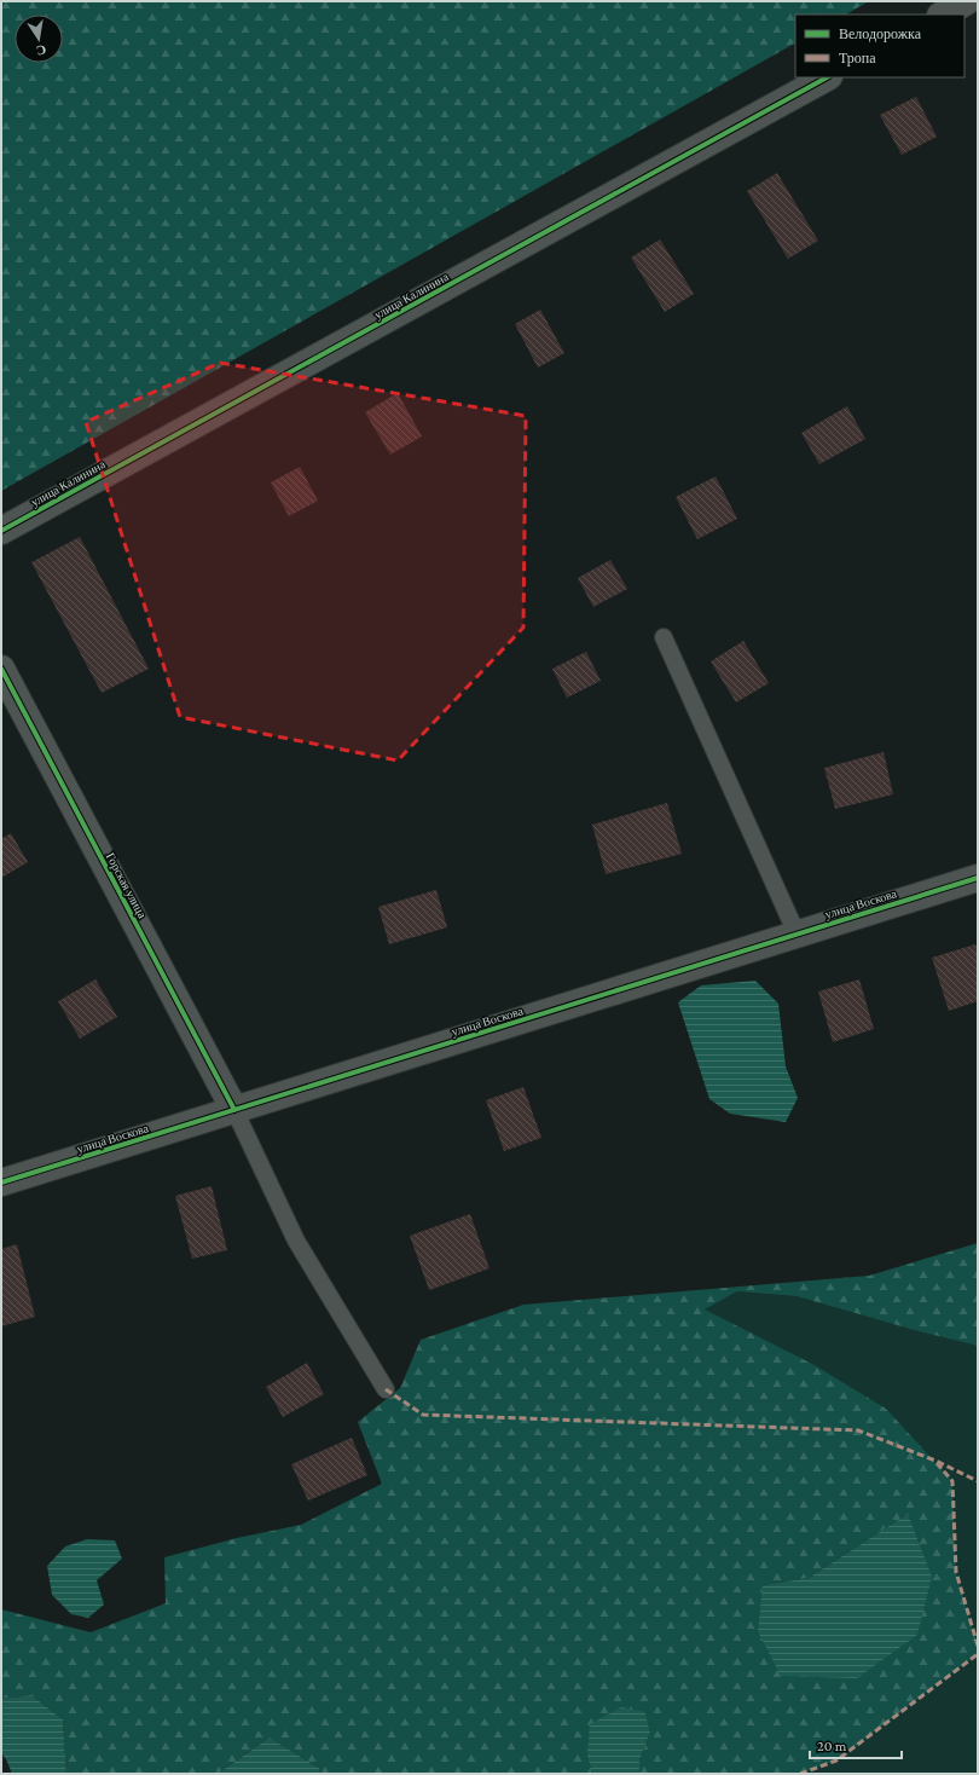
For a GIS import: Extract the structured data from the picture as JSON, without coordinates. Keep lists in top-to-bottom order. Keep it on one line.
{"streets":{"street":["улица Калинина","Горская улица","улица Воскова"]},"crossings":[["Горская улица","улица Воскова"]],"legend":["Велодорожка","Тропа"],"scale_bar":"20 m","north":"bottom"}
